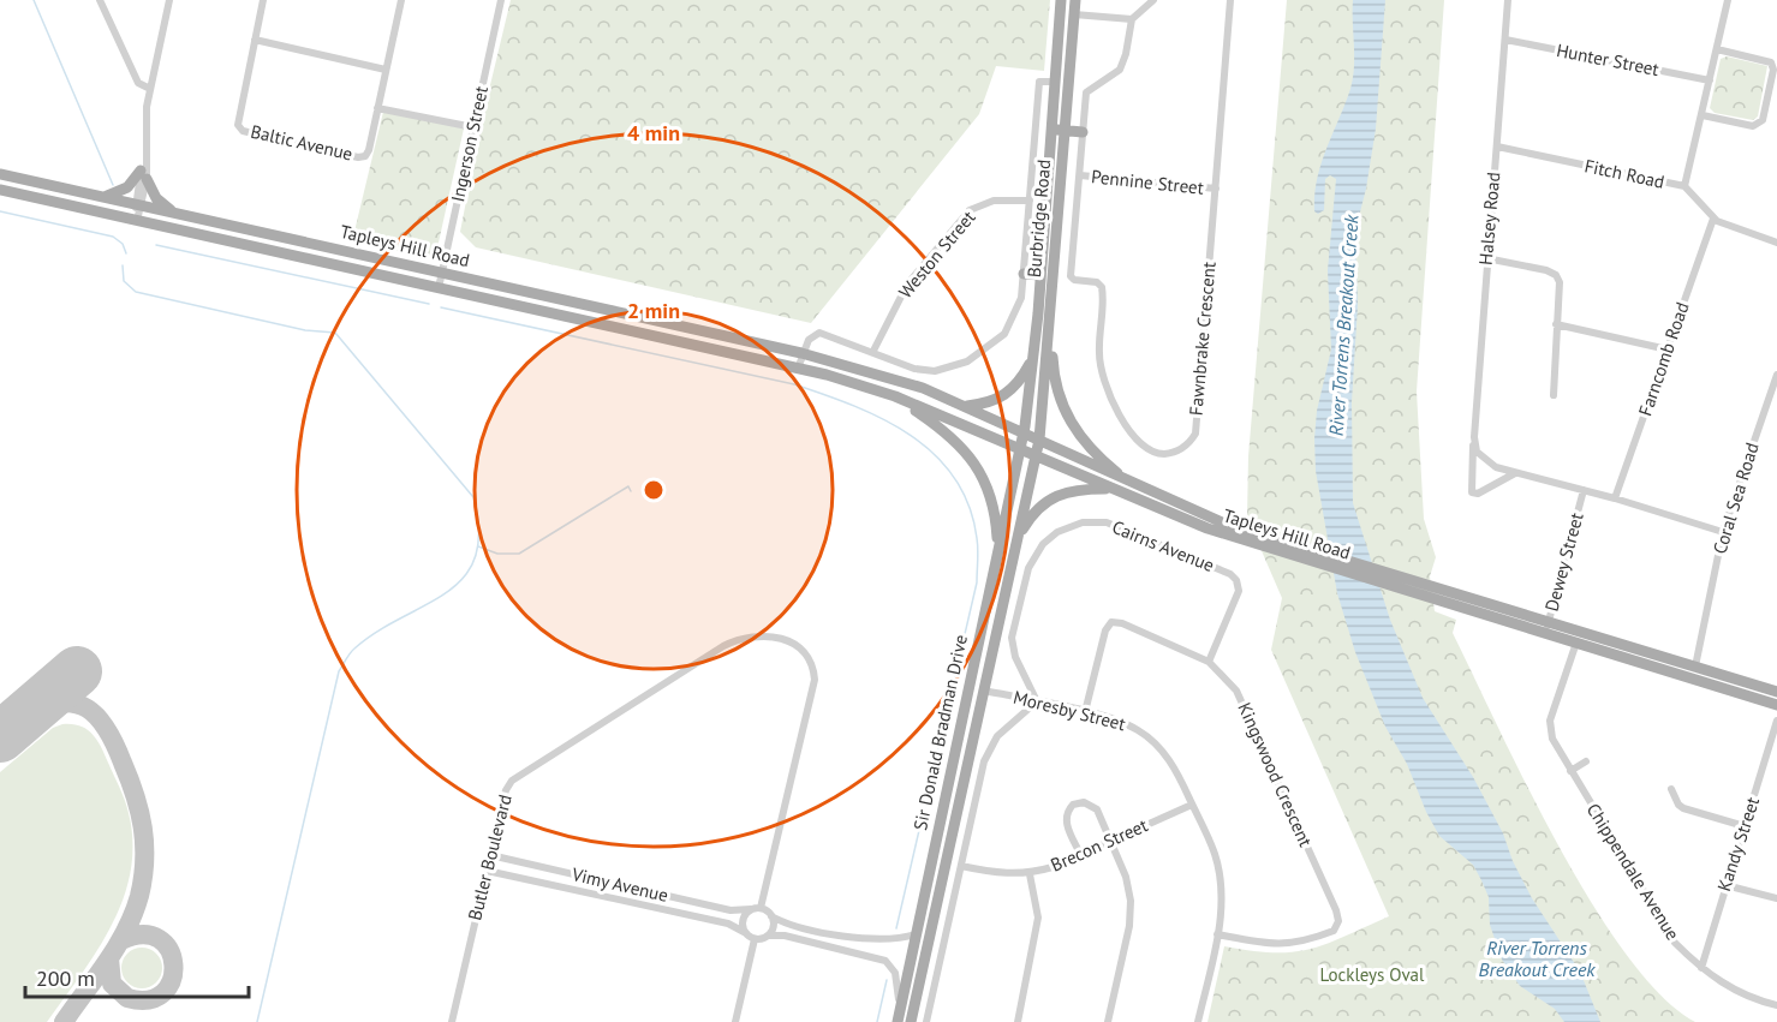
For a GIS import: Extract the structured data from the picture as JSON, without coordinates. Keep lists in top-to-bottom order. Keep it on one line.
{"streets":{"main road":["Burbridge Road","Tapleys Hill Road","Sir Donald Bradman Drive"],"street":["Hunter Street","Baltic Avenue","Ingerson Street","Fitch Road","Pennine Street","Halsey Road","Weston Street","Fawnbrake Crescent","Farncomb Road","Coral Sea Road","Cairns Avenue","Dewey Street","Moresby Street","Kingswood Crescent","Kandy Street","Brecon Street","Butler Boulevard","Chippendale Avenue","Vimy Avenue"]},"crossings":[["Hunter Street","Halsey Road"],["Ingerson Street","Tapleys Hill Road"],["Fitch Road","Halsey Road"],["Fitch Road","Farncomb Road"],["Pennine Street","Fawnbrake Crescent"],["Burbridge Road","Tapleys Hill Road"],["Burbridge Road","Weston Street"],["Burbridge Road","Sir Donald Bradman Drive"],["Tapleys Hill Road","Coral Sea Road"],["Tapleys Hill Road","Dewey Street"],["Tapleys Hill Road","Sir Donald Bradman Drive"],["Tapleys Hill Road","Chippendale Avenue"],["Cairns Avenue","Moresby Street"],["Cairns Avenue","Kingswood Crescent"],["Moresby Street","Sir Donald Bradman Drive"],["Moresby Street","Kingswood Crescent"],["Moresby Street","Brecon Street"],["Kandy Street","Chippendale Avenue"],["Butler Boulevard","Vimy Avenue"]],"water":["River Torrens Breakout Creek"],"parks":["Lockleys Oval"],"scale_bar":"200 m","rings":["4 min","2 min"]}
